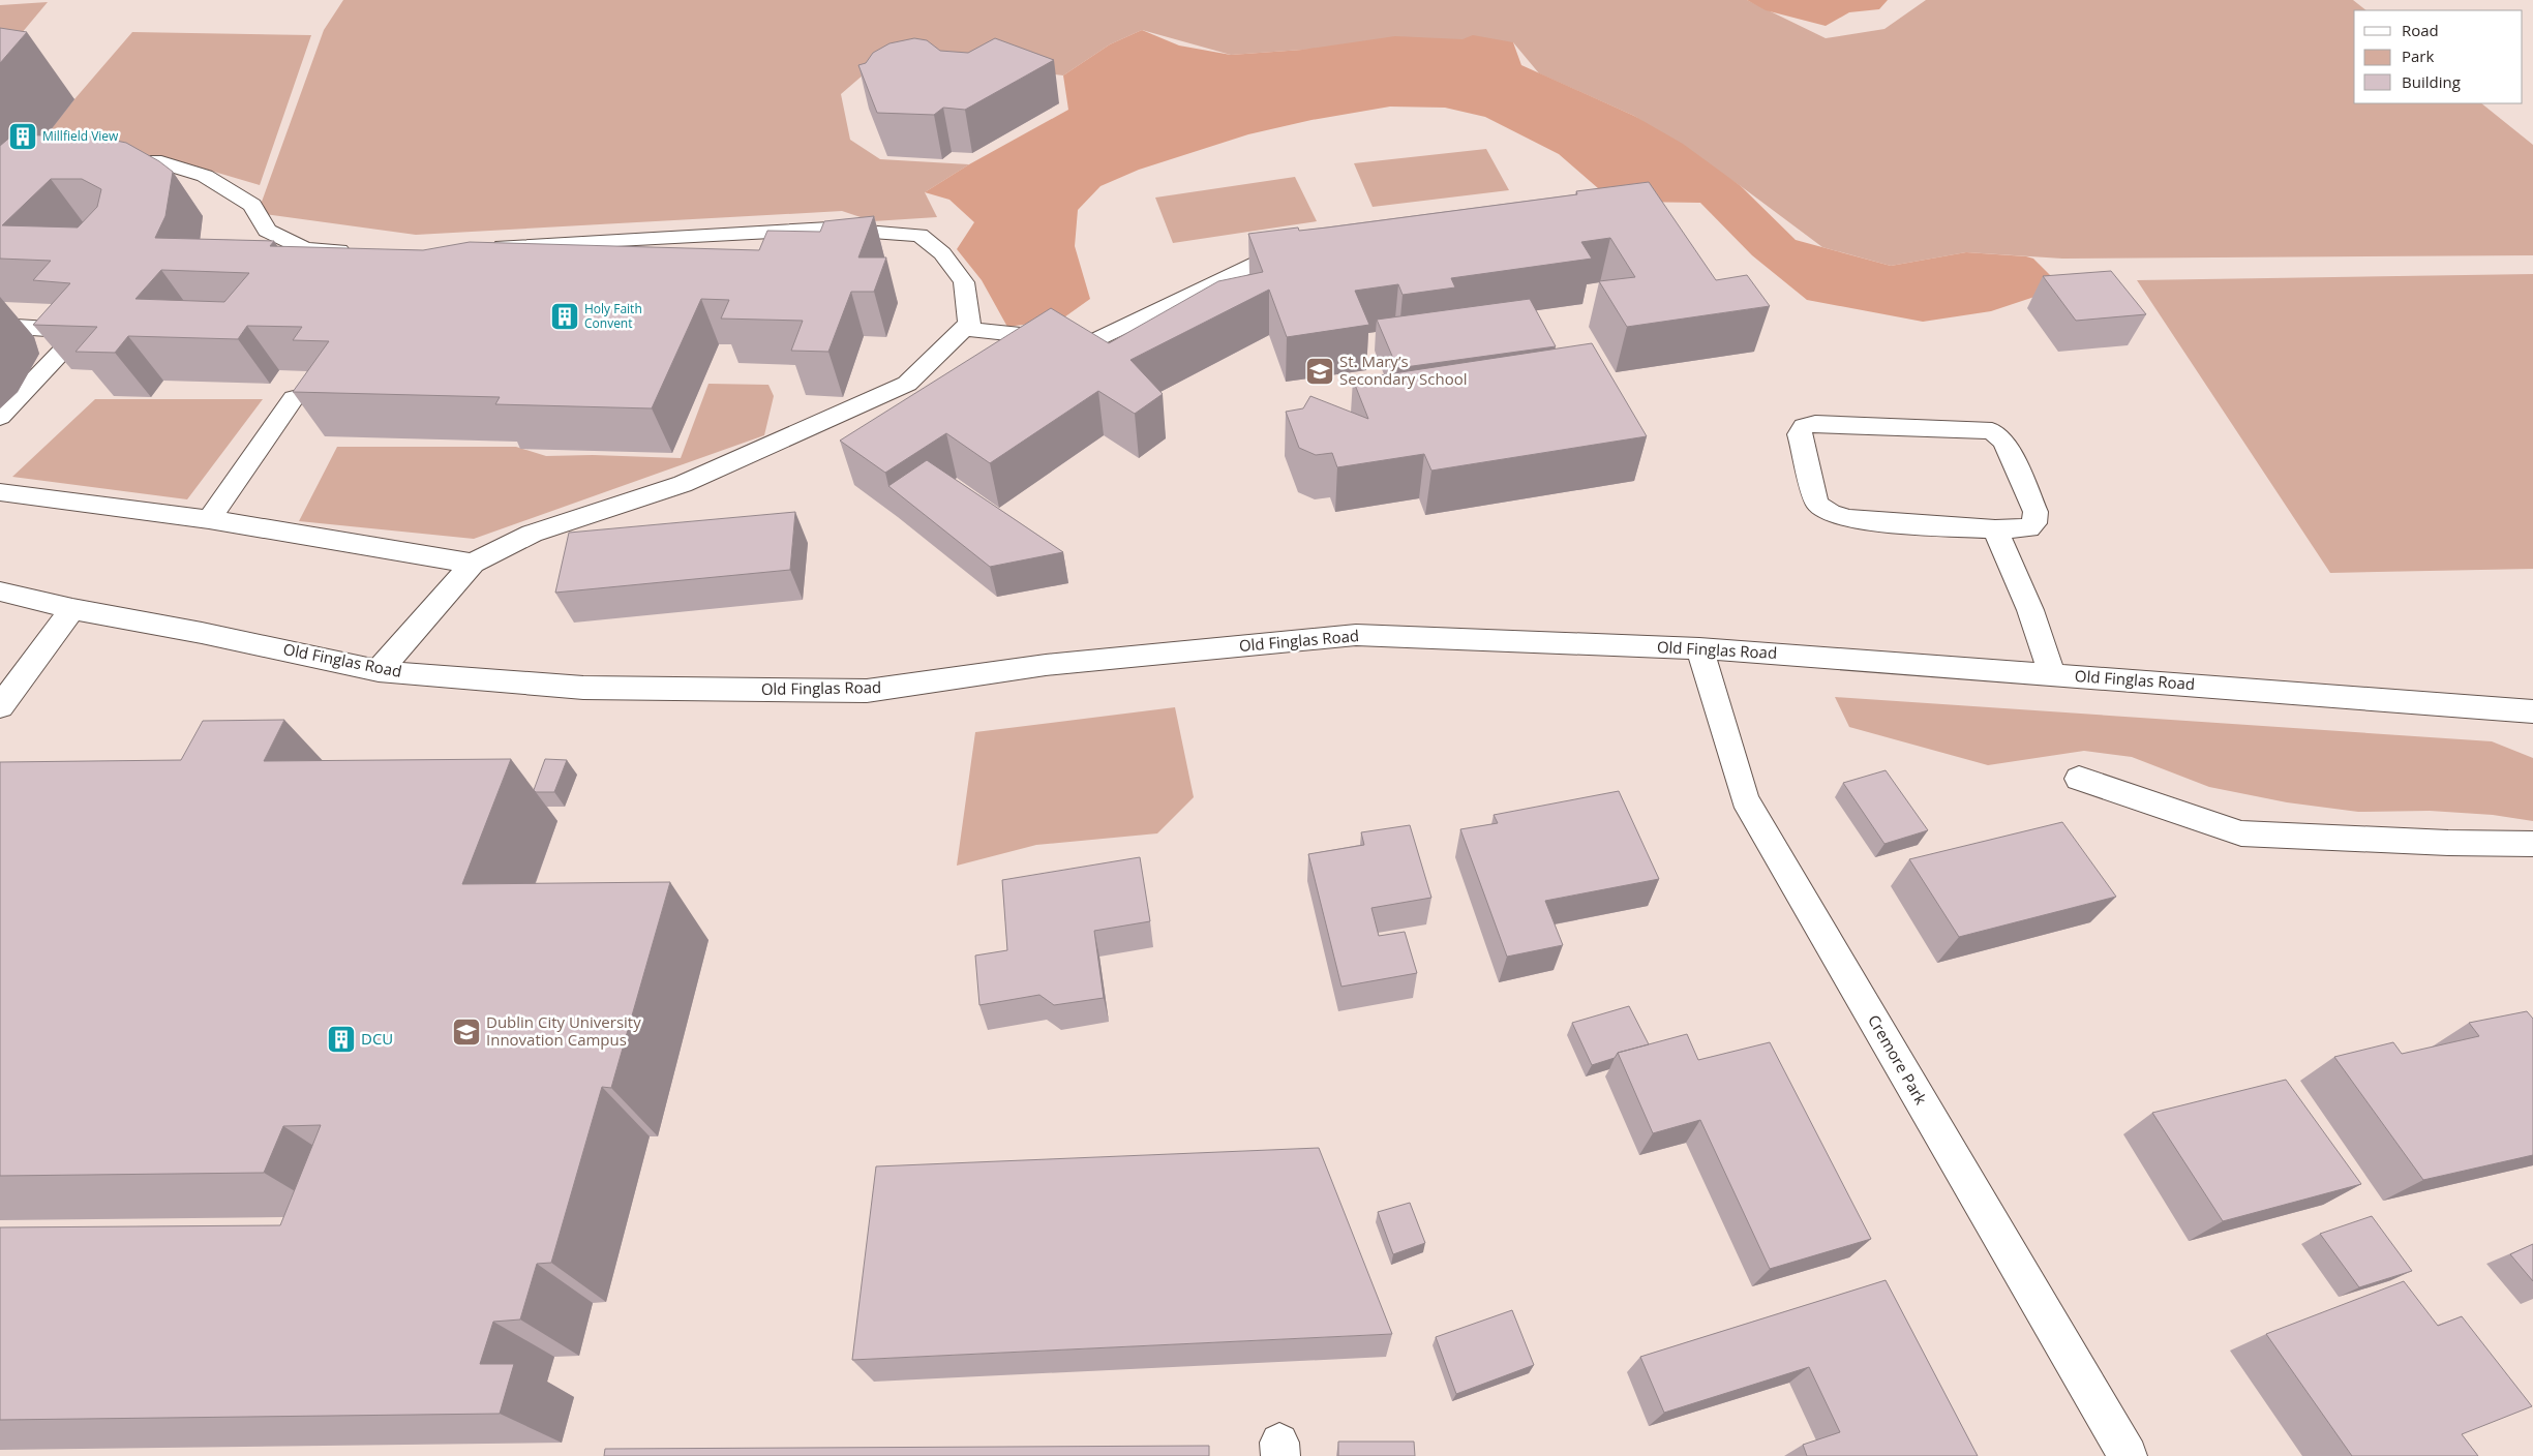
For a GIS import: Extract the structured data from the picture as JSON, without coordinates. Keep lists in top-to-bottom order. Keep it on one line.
{"streets":{"street":["Old Finglas Road","Cremore Park"]},"crossings":[["Old Finglas Road","Cremore Park"]],"places":{"building":["Millfield View","Holy Faith Convent","DCU"],"school or university":["St. Mary’s Secondary School","Dublin City University Innovation Campus"]},"legend":["Road","Park","Building"]}
